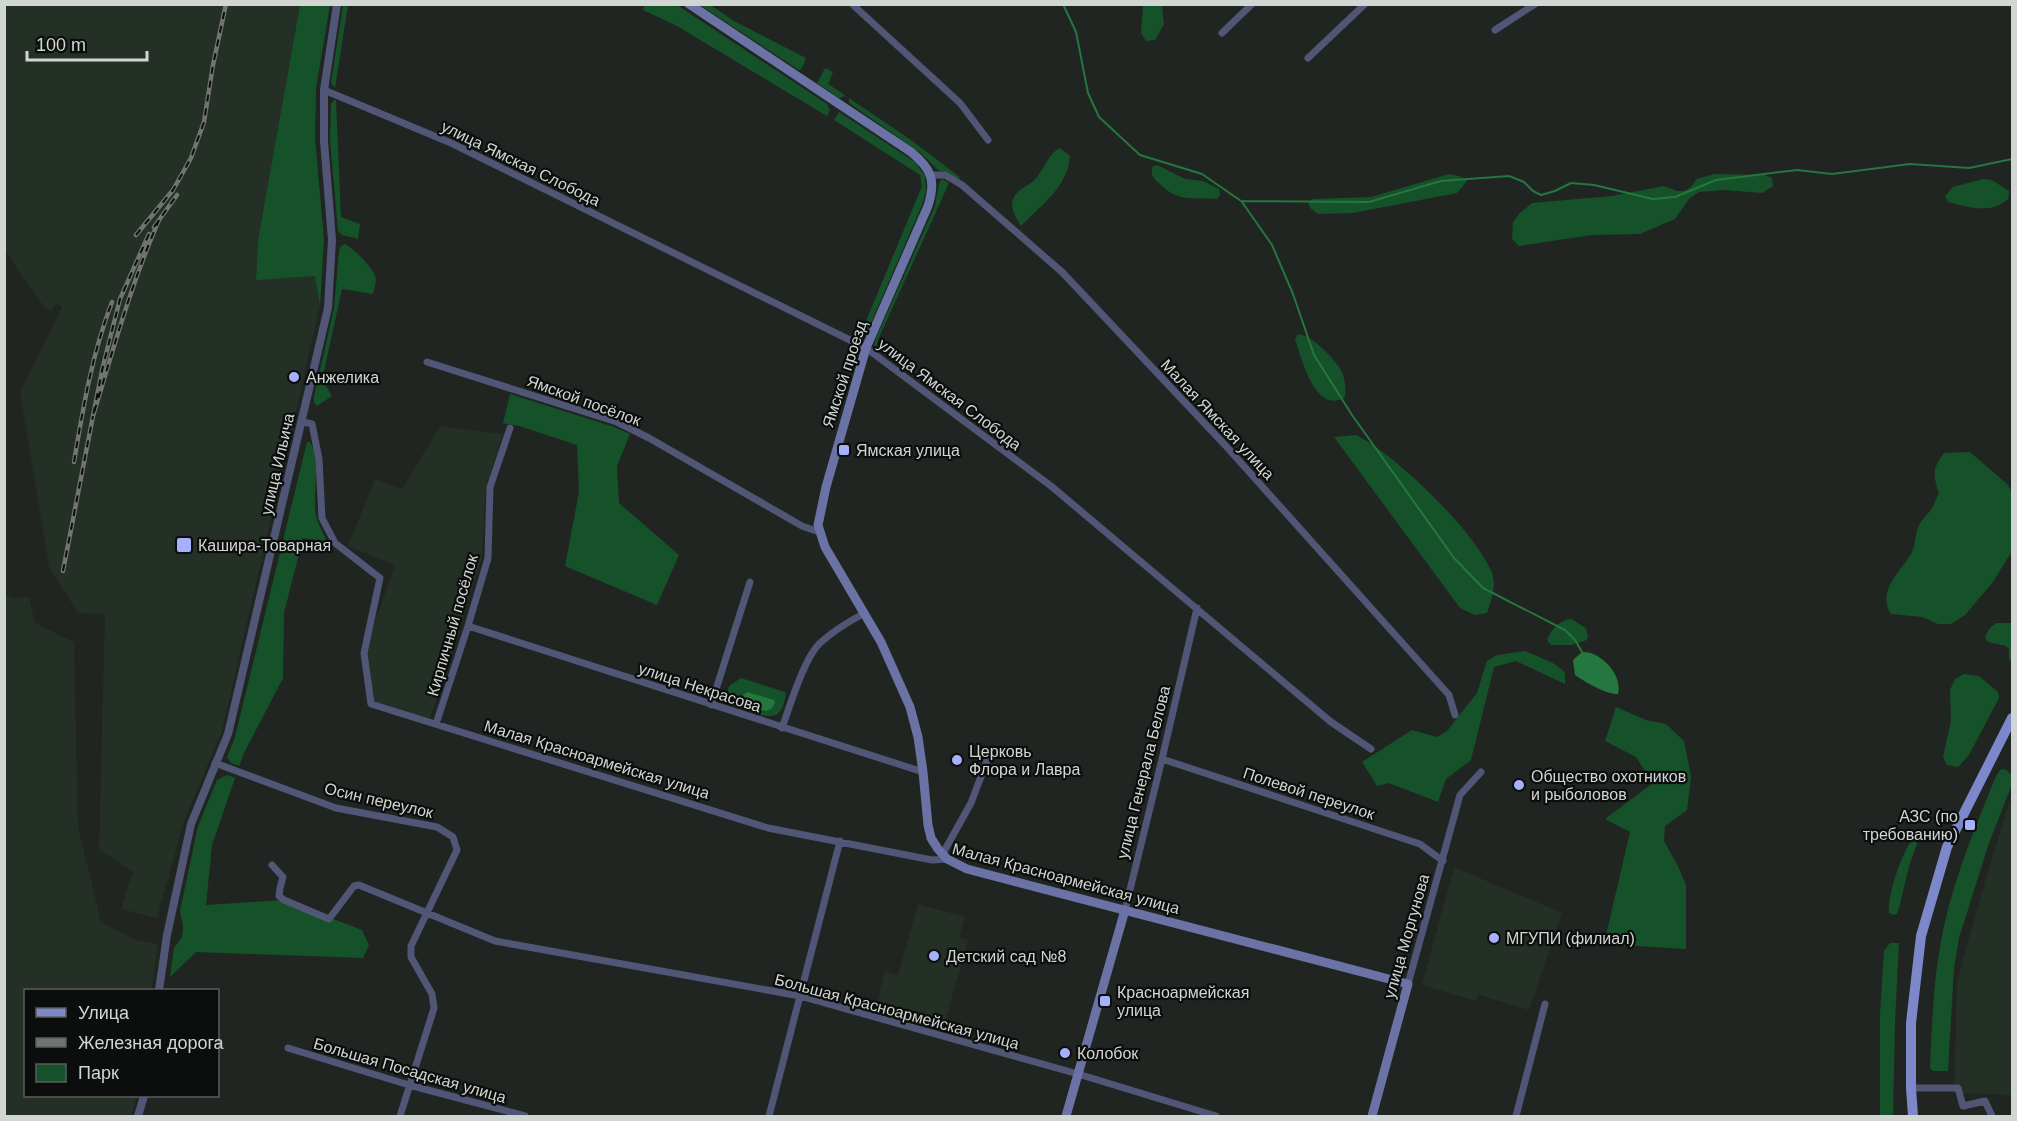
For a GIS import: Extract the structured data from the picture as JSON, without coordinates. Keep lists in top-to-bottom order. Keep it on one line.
{"streets":{"main road":["Ямской проезд","Малая Красноармейская улица","улица Генерала Белова","улица Моргунова"],"street":["улица Ямская Слобода","Ямской посёлок","Малая Ямская улица","улица Ильича","Кирпичный посёлок","улица Некрасова","Полевой переулок","Осин переулок","Большая Красноармейская улица","Большая Посадская улица"]},"crossings":[["улица Ямская Слобода","Ямской проезд"],["улица Ямская Слобода","улица Ильича"],["улица Ямская Слобода","улица Генерала Белова"],["Ямской проезд","Ямской посёлок"],["Ямской проезд","Малая Ямская улица"],["улица Ильича","Малая Красноармейская улица"],["улица Ильича","Осин переулок"],["Кирпичный посёлок","улица Некрасова"],["Кирпичный посёлок","Малая Красноармейская улица"],["Малая Красноармейская улица","улица Генерала Белова"],["Малая Красноармейская улица","улица Моргунова"],["улица Генерала Белова","Полевой переулок"],["улица Генерала Белова","Большая Красноармейская улица"],["Полевой переулок","улица Моргунова"],["Осин переулок","Большая Красноармейская улица"],["Осин переулок","Большая Посадская улица"]],"places":{"other":["Анжелика","Церковь Флора и Лавра","Общество охотников и рыболовов","МГУПИ (филиал)","Детский сад №8","Колобок"],"transit":["Ямская улица","Кашира-Товарная","АЗС (по требованию)","Красноармейская улица"]},"legend":["Улица","Железная дорога","Парк"],"scale_bar":"100 m"}
